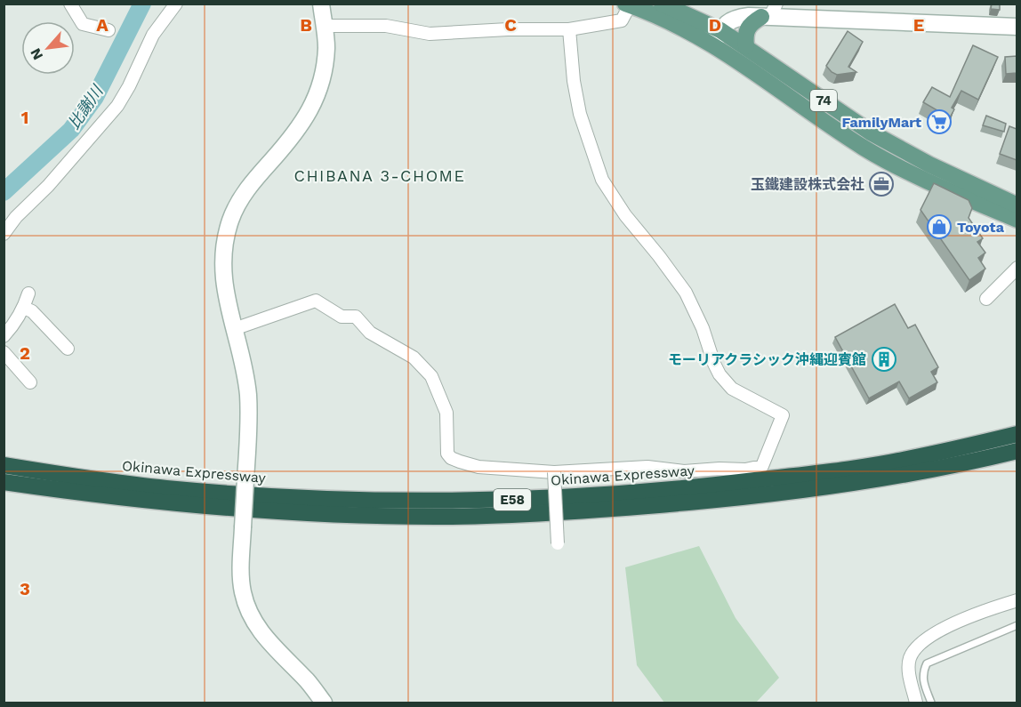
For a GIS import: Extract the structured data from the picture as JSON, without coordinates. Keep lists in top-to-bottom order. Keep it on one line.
{"streets":{"highway":["Okinawa Expressway","E58"],"main road":["74"]},"districts":["CHIBANA 3-CHOME"],"water":["比謝川"],"places":{"supermarket":["FamilyMart"],"office":["玉鐵建設株式会社"],"shop":["Toyota"],"building":["モーリアクラシック沖縄迎賓館"]},"north":"bottom left","grid":{"columns":["A","B","C","D","E"],"rows":["1","2","3"]}}
